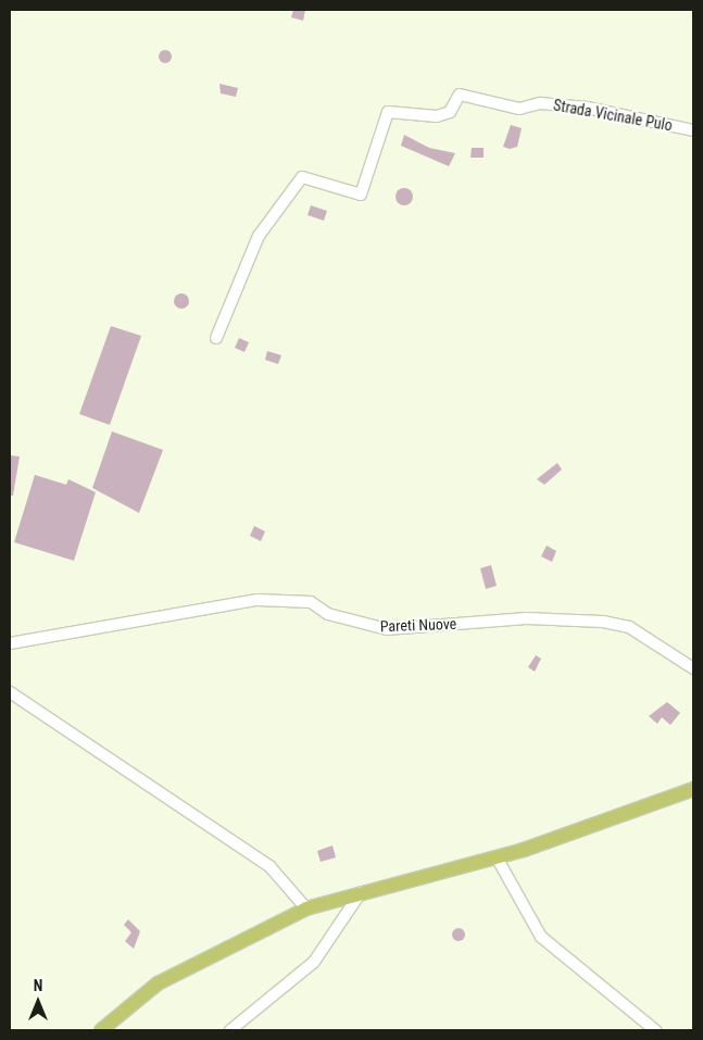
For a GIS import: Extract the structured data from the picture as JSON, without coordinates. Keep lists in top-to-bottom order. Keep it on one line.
{"streets":{"street":["Strada Vicinale Pulo","Pareti Nuove"]},"north":"top"}
